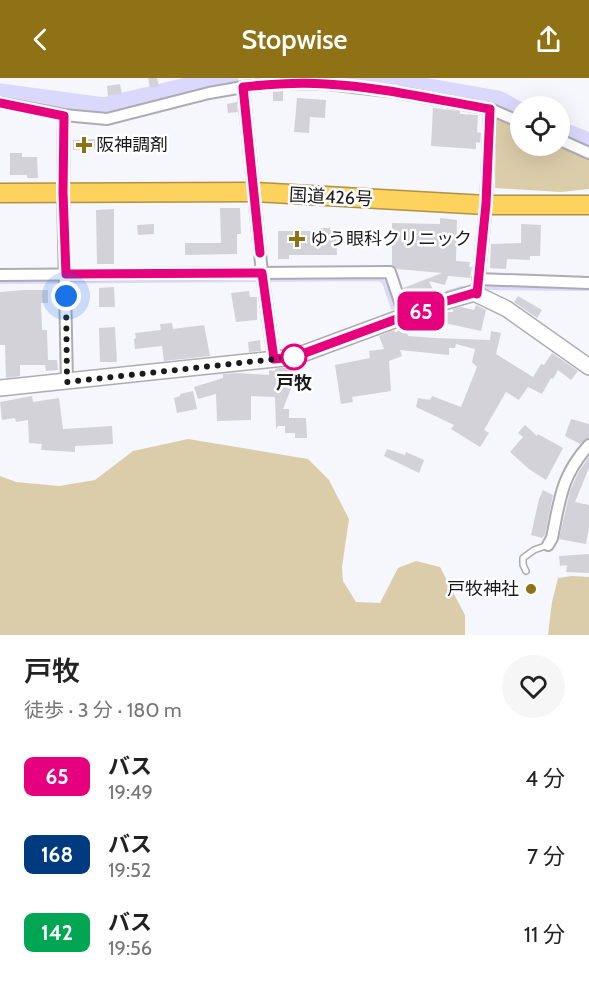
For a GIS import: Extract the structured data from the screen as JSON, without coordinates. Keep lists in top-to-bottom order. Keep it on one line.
{"streets":{"highway":["国道426号"]},"places":{"health":["阪神調剤","ゆう眼科クリニック"],"other":["戸牧","戸牧神社"]},"lines":["bus line 65"],"page":{"header":"Stopwise","on_map":"65","heading":["戸牧","徒歩 · 3 分 · 180 m"],"list":[{"mark":"65","name":"バス","note":"19:49","value":"4 分"},{"mark":"168","name":"バス","note":"19:52","value":"7 分"},{"mark":"142","name":"バス","note":"19:56","value":"11 分"}]}}
